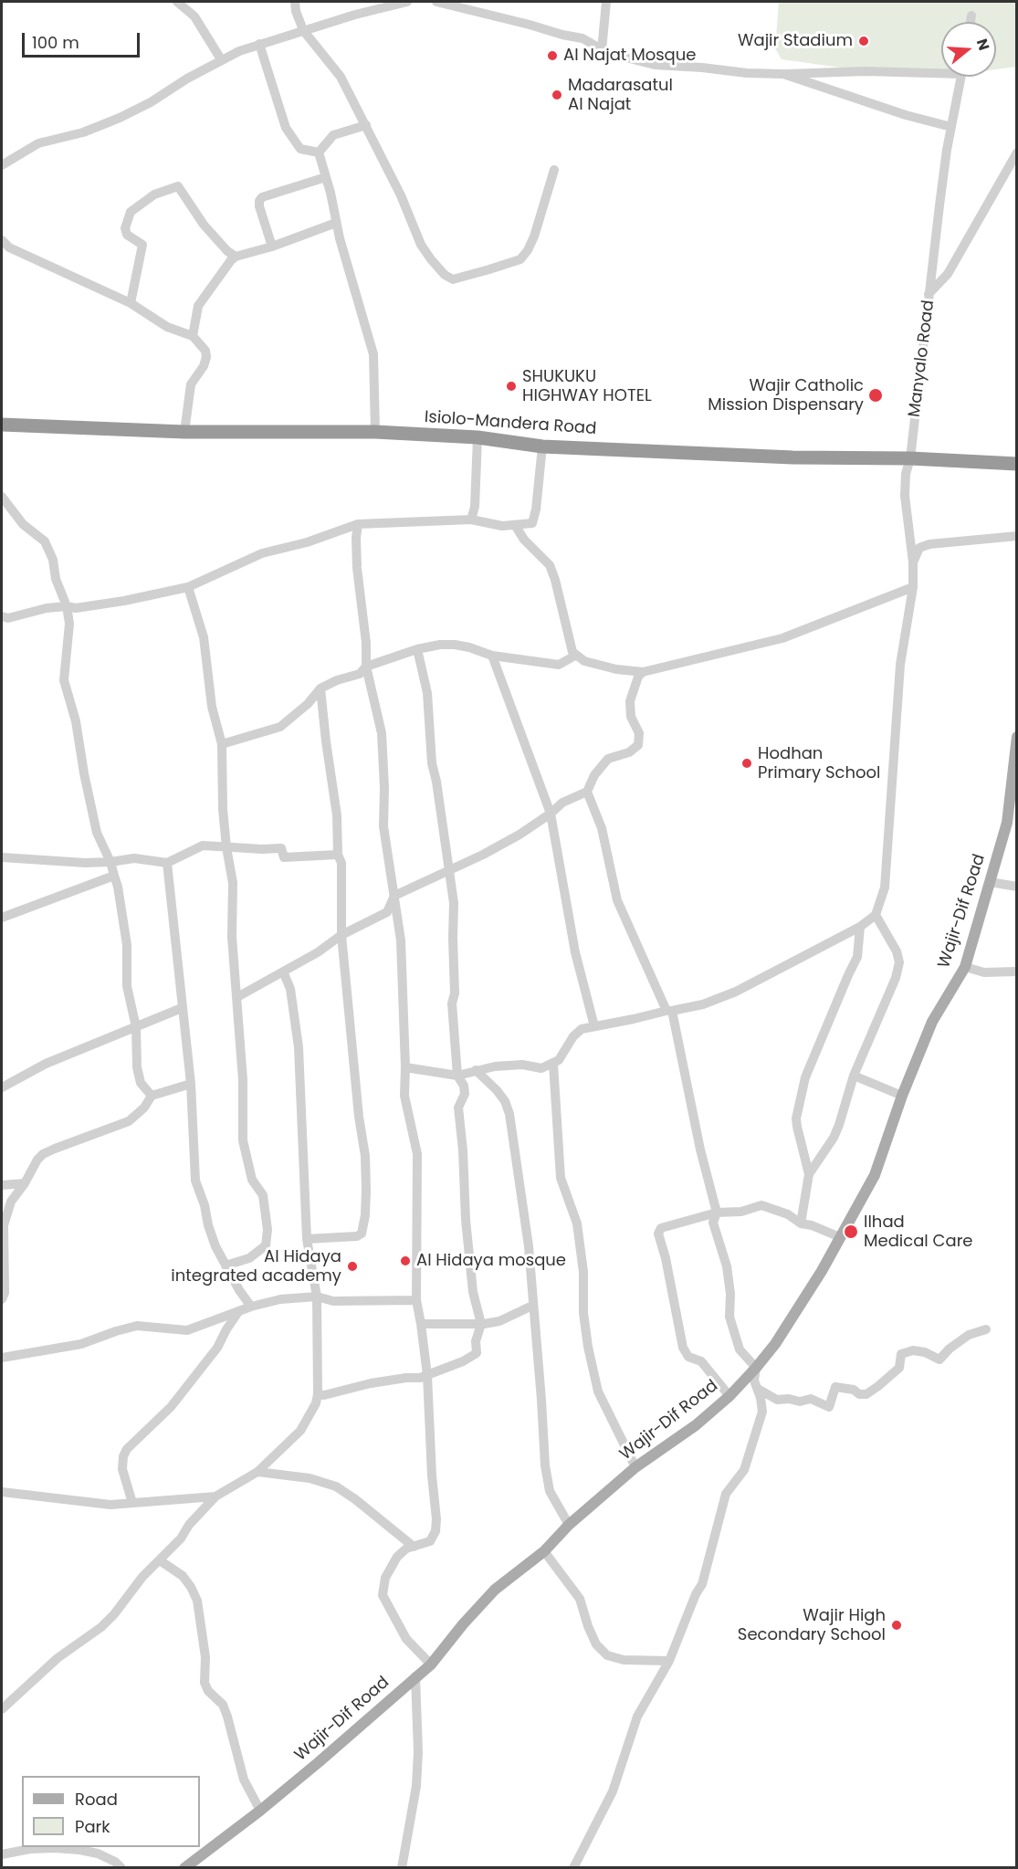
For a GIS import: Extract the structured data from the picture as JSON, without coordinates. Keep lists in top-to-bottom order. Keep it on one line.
{"streets":{"highway":["Isiolo-Mandera Road"],"main road":["Wajir-Dif Road"],"street":["Manyalo Road"]},"crossings":[["Manyalo Road","Isiolo-Mandera Road"]],"places":["Wajir Stadium","Al Najat Mosque","Madarasatul Al Najat","SHUKUKU HIGHWAY HOTEL","Wajir Catholic Mission Dispensary","Hodhan Primary School","Ilhad Medical Care","Al Hidaya mosque","Al Hidaya integrated academy","Wajir High Secondary School"],"legend":["Road","Park"],"scale_bar":"100 m","north":"right"}
